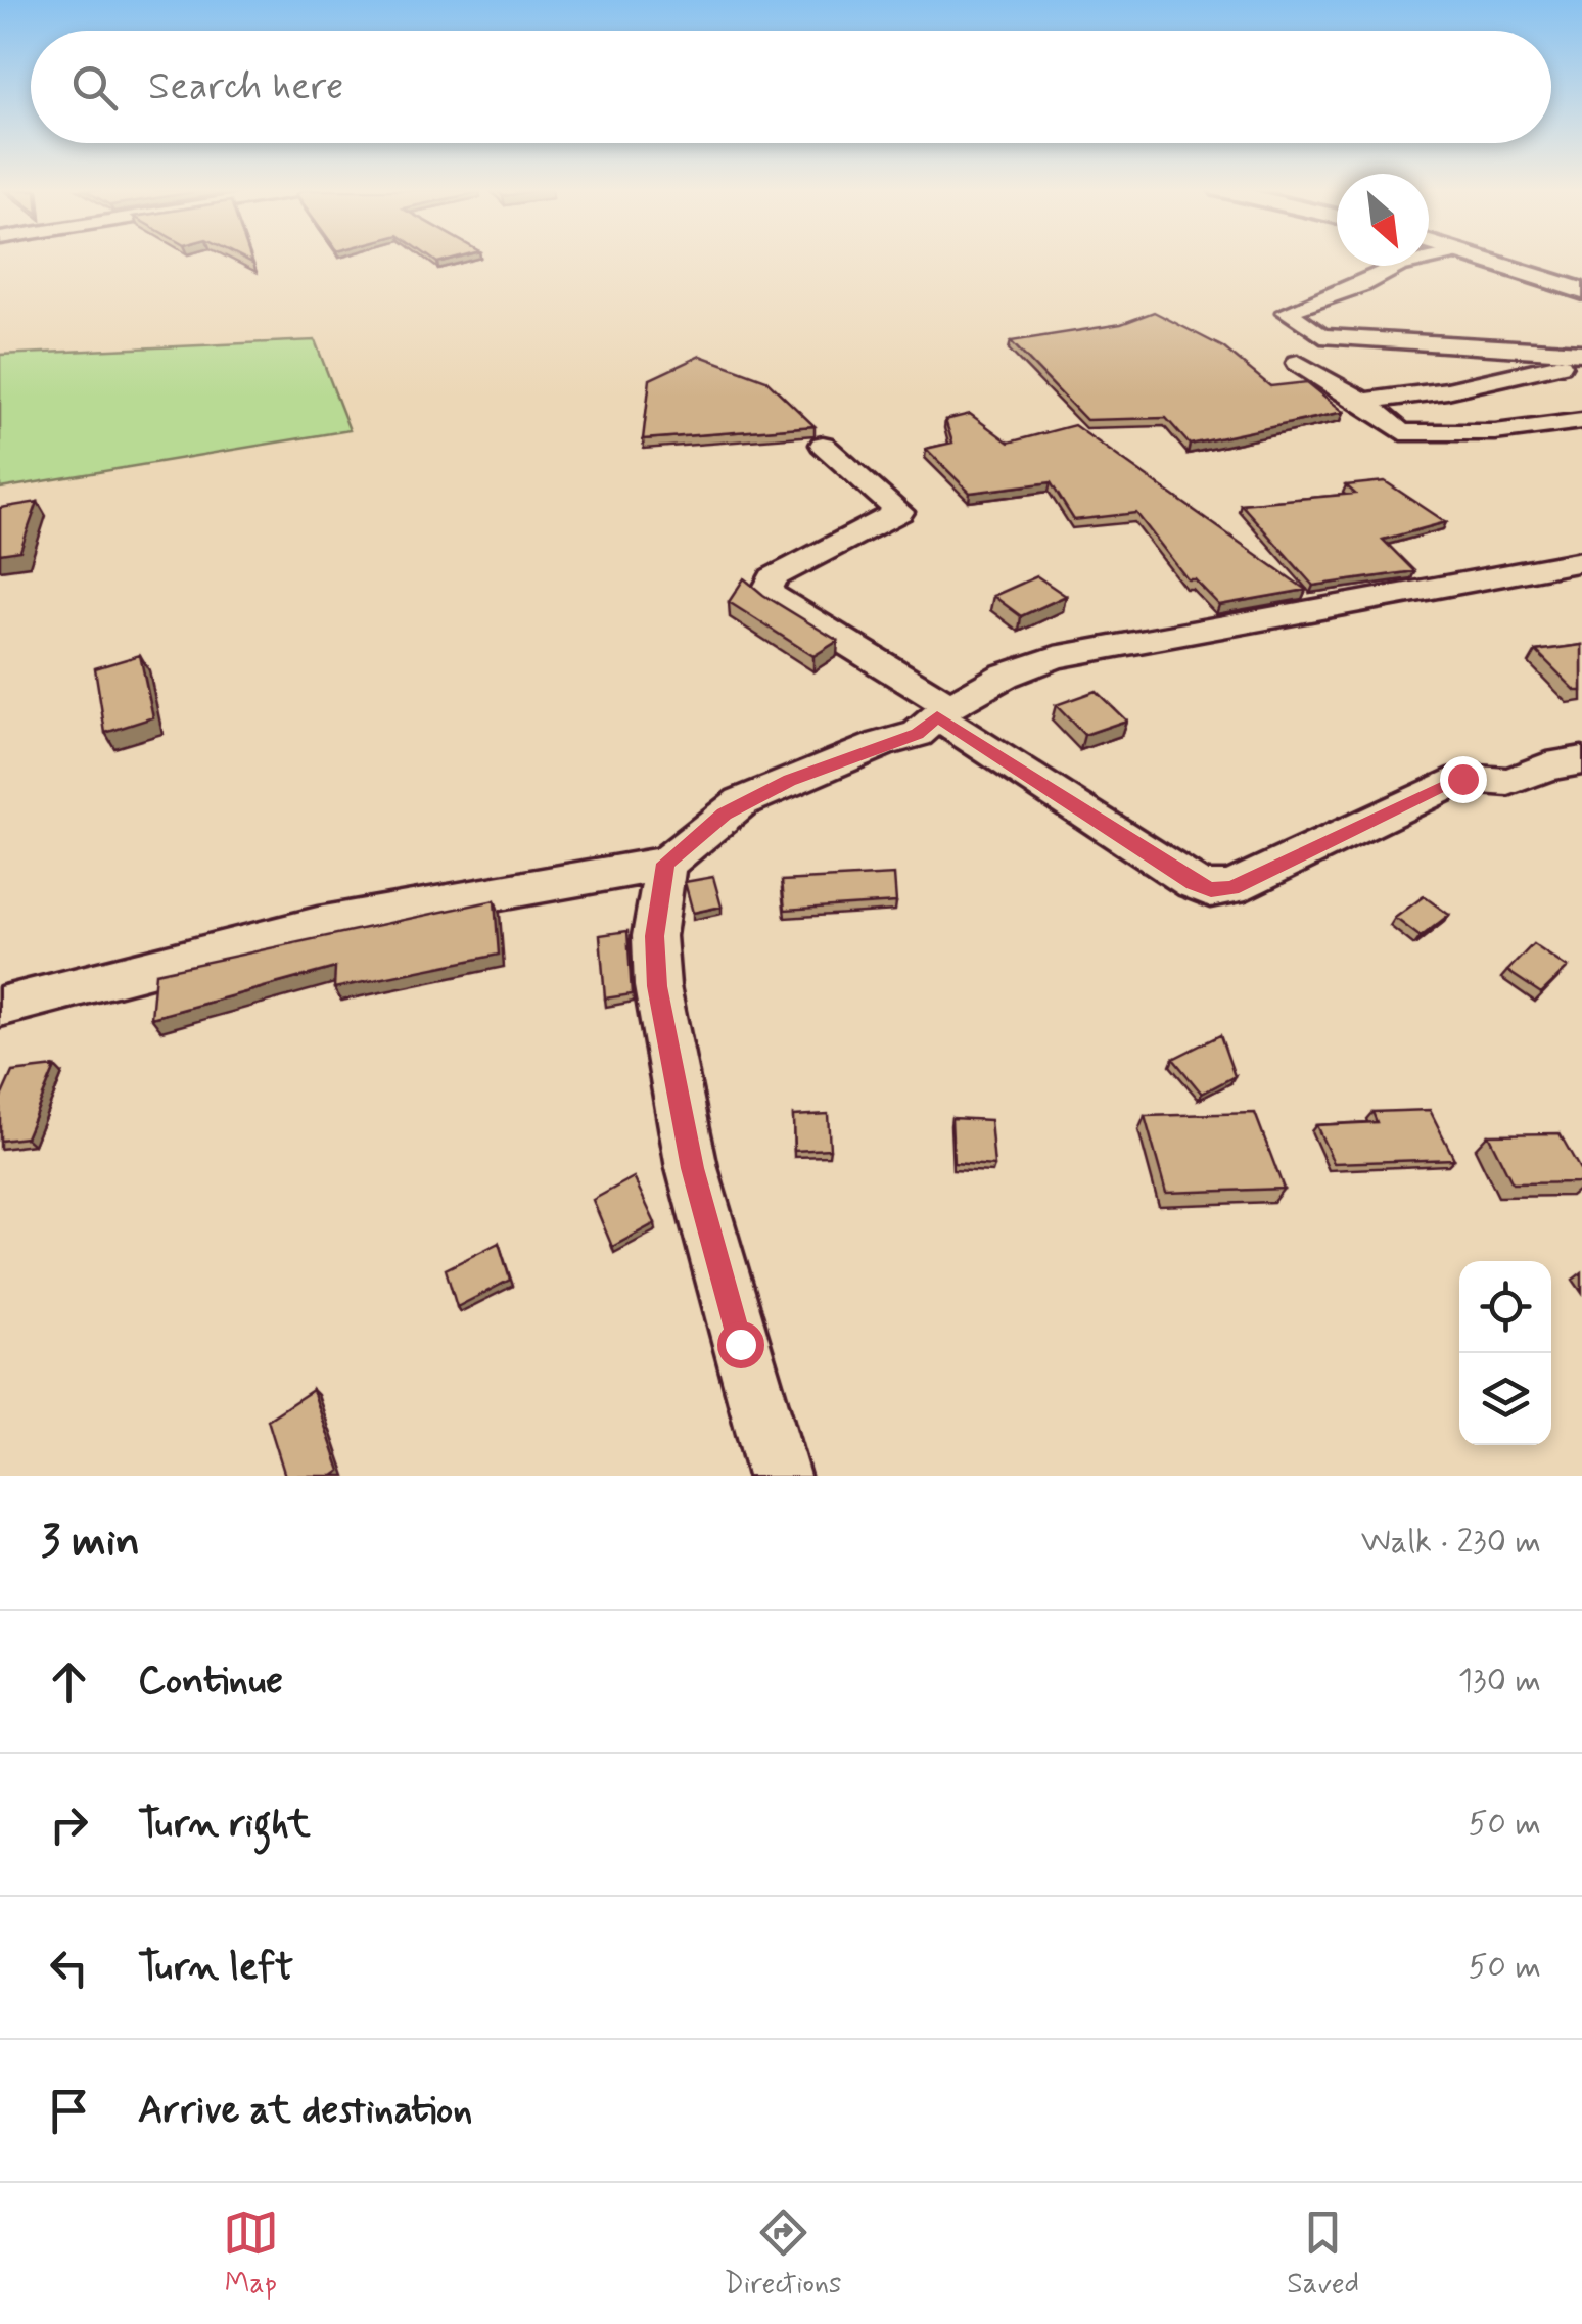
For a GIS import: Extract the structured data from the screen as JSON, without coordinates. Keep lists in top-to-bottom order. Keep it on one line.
{"north":"bottom right","page":{"search":"Search here","heading":["3 min","Walk · 230 m"],"list":[["Continue","130 m"],["Turn right","50 m"],["Turn left","50 m"],"Arrive at destination"],"nav":["Map","Directions","Saved"]}}
